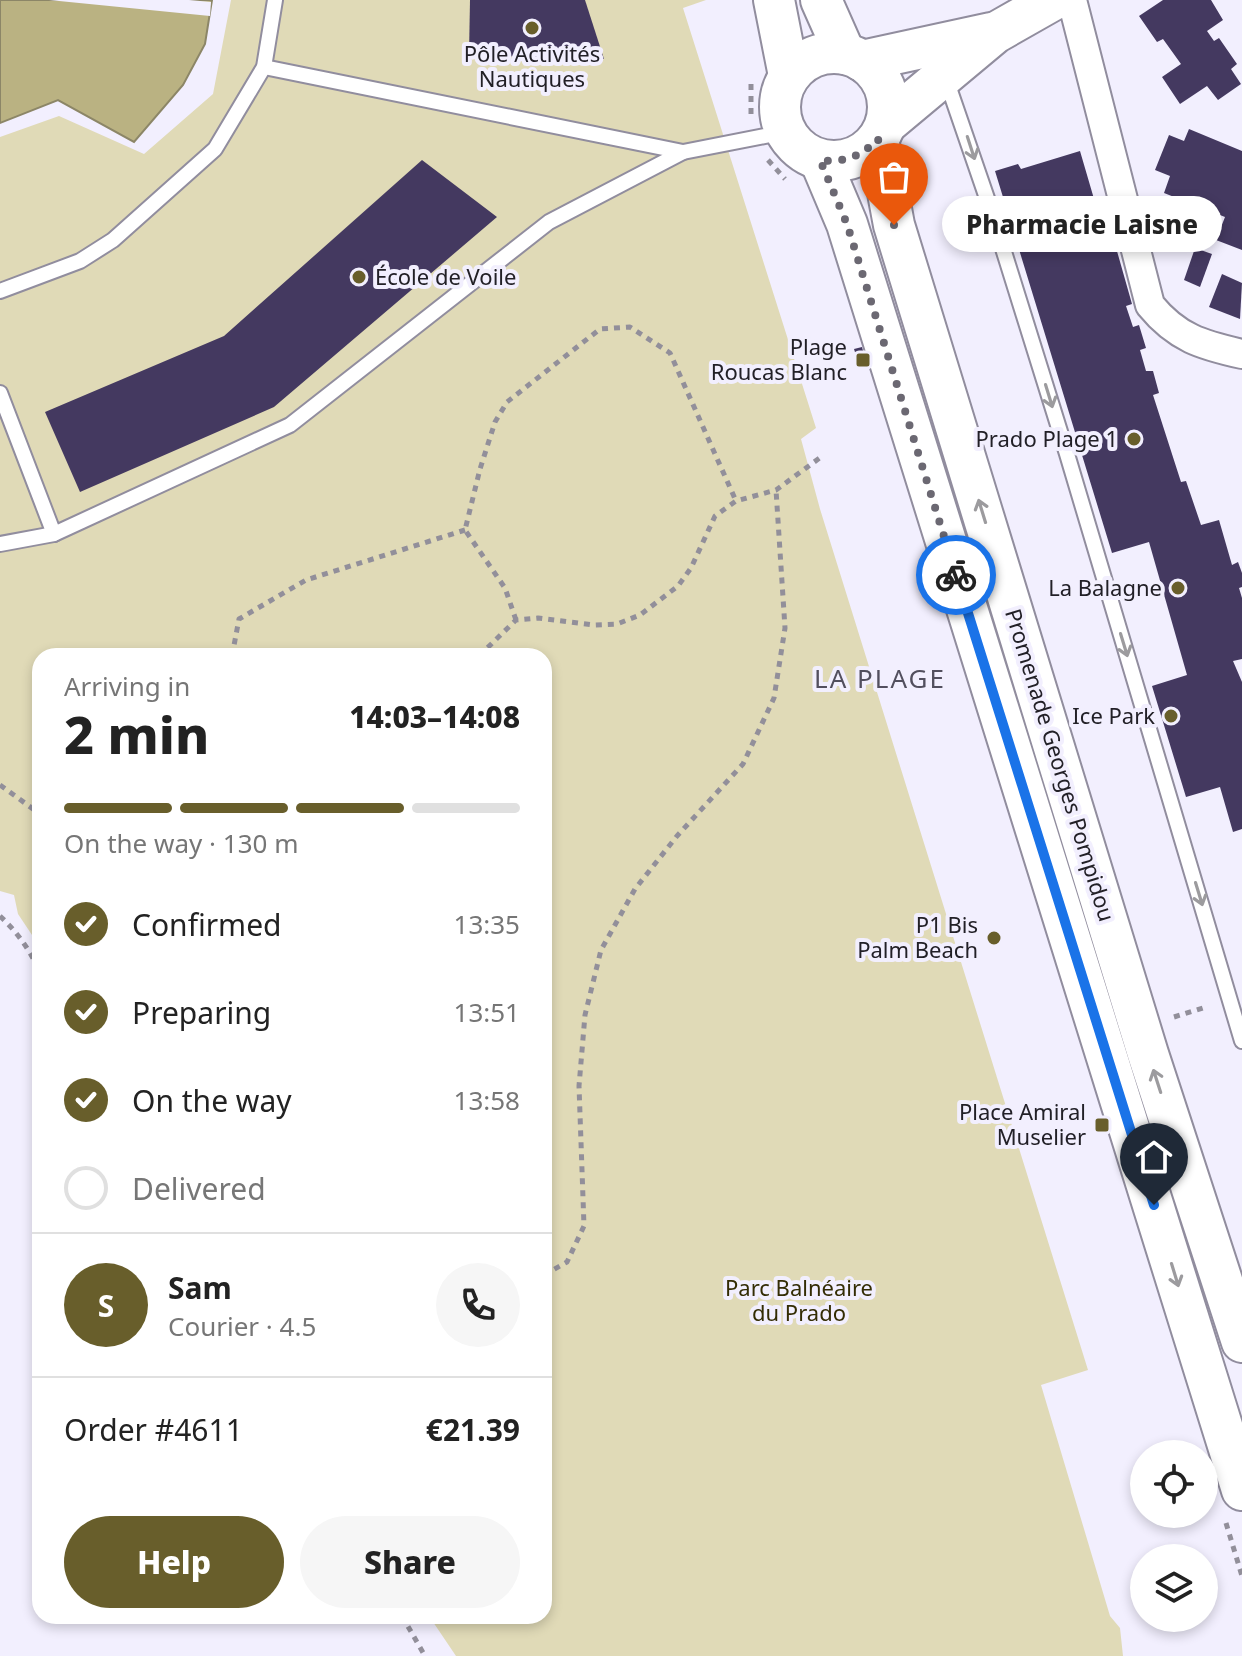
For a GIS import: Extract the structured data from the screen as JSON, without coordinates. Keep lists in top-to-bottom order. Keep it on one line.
{"streets":{"main road":["Promenade Georges Pompidou"]},"districts":["LA PLAGE"],"parks":["Parc Balnéaire du Prado"],"places":{"other":["Pôle Activités Nautiques","Pharmacie Laisne","École de Voile","Prado Plage 1","La Balagne","Ice Park","P1 Bis Palm Beach"],"transit":["Plage Roucas Blanc","Place Amiral Muselier"]},"page":{"bubble":"Pharmacie Laisne","heading":["2 min","Arriving in","14:03–14:08"],"panel":["Sam","Courier · 4.5","Order #4611","€21.39"],"bar":"On the way · 130 m","list":[["Confirmed","13:35"],["Preparing","13:51"],["On the way","13:58"],"Delivered"],"round":"S","buttons":["Help","Share"]}}
